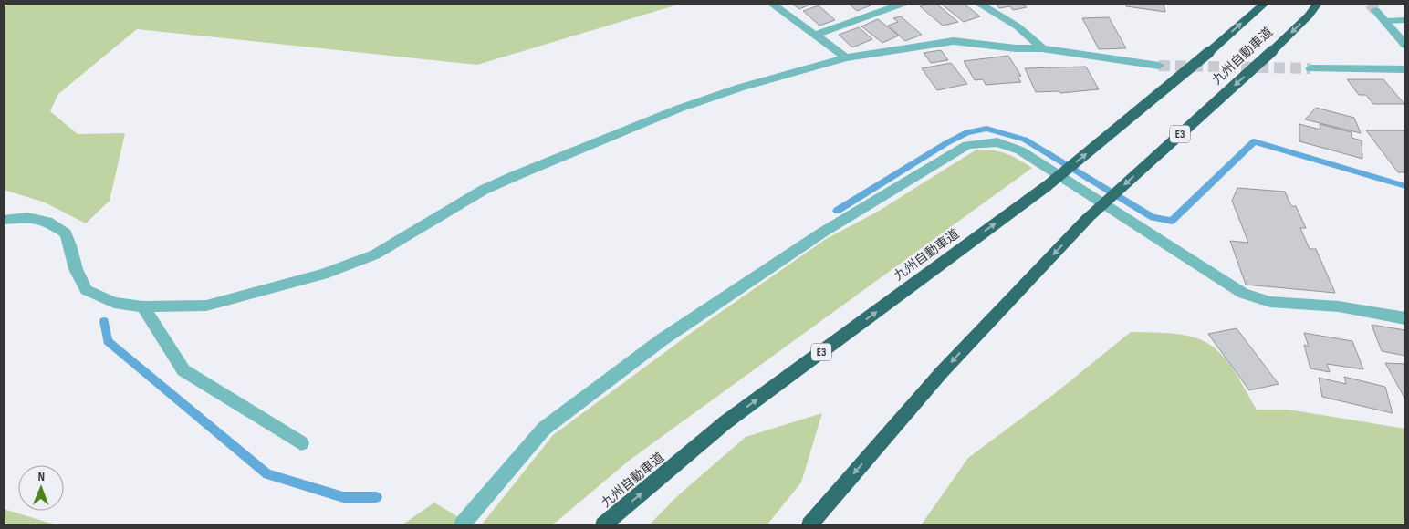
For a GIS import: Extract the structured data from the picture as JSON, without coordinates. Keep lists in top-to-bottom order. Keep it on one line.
{"streets":{"highway":["九州自動車道","E3"]},"north":"top"}
